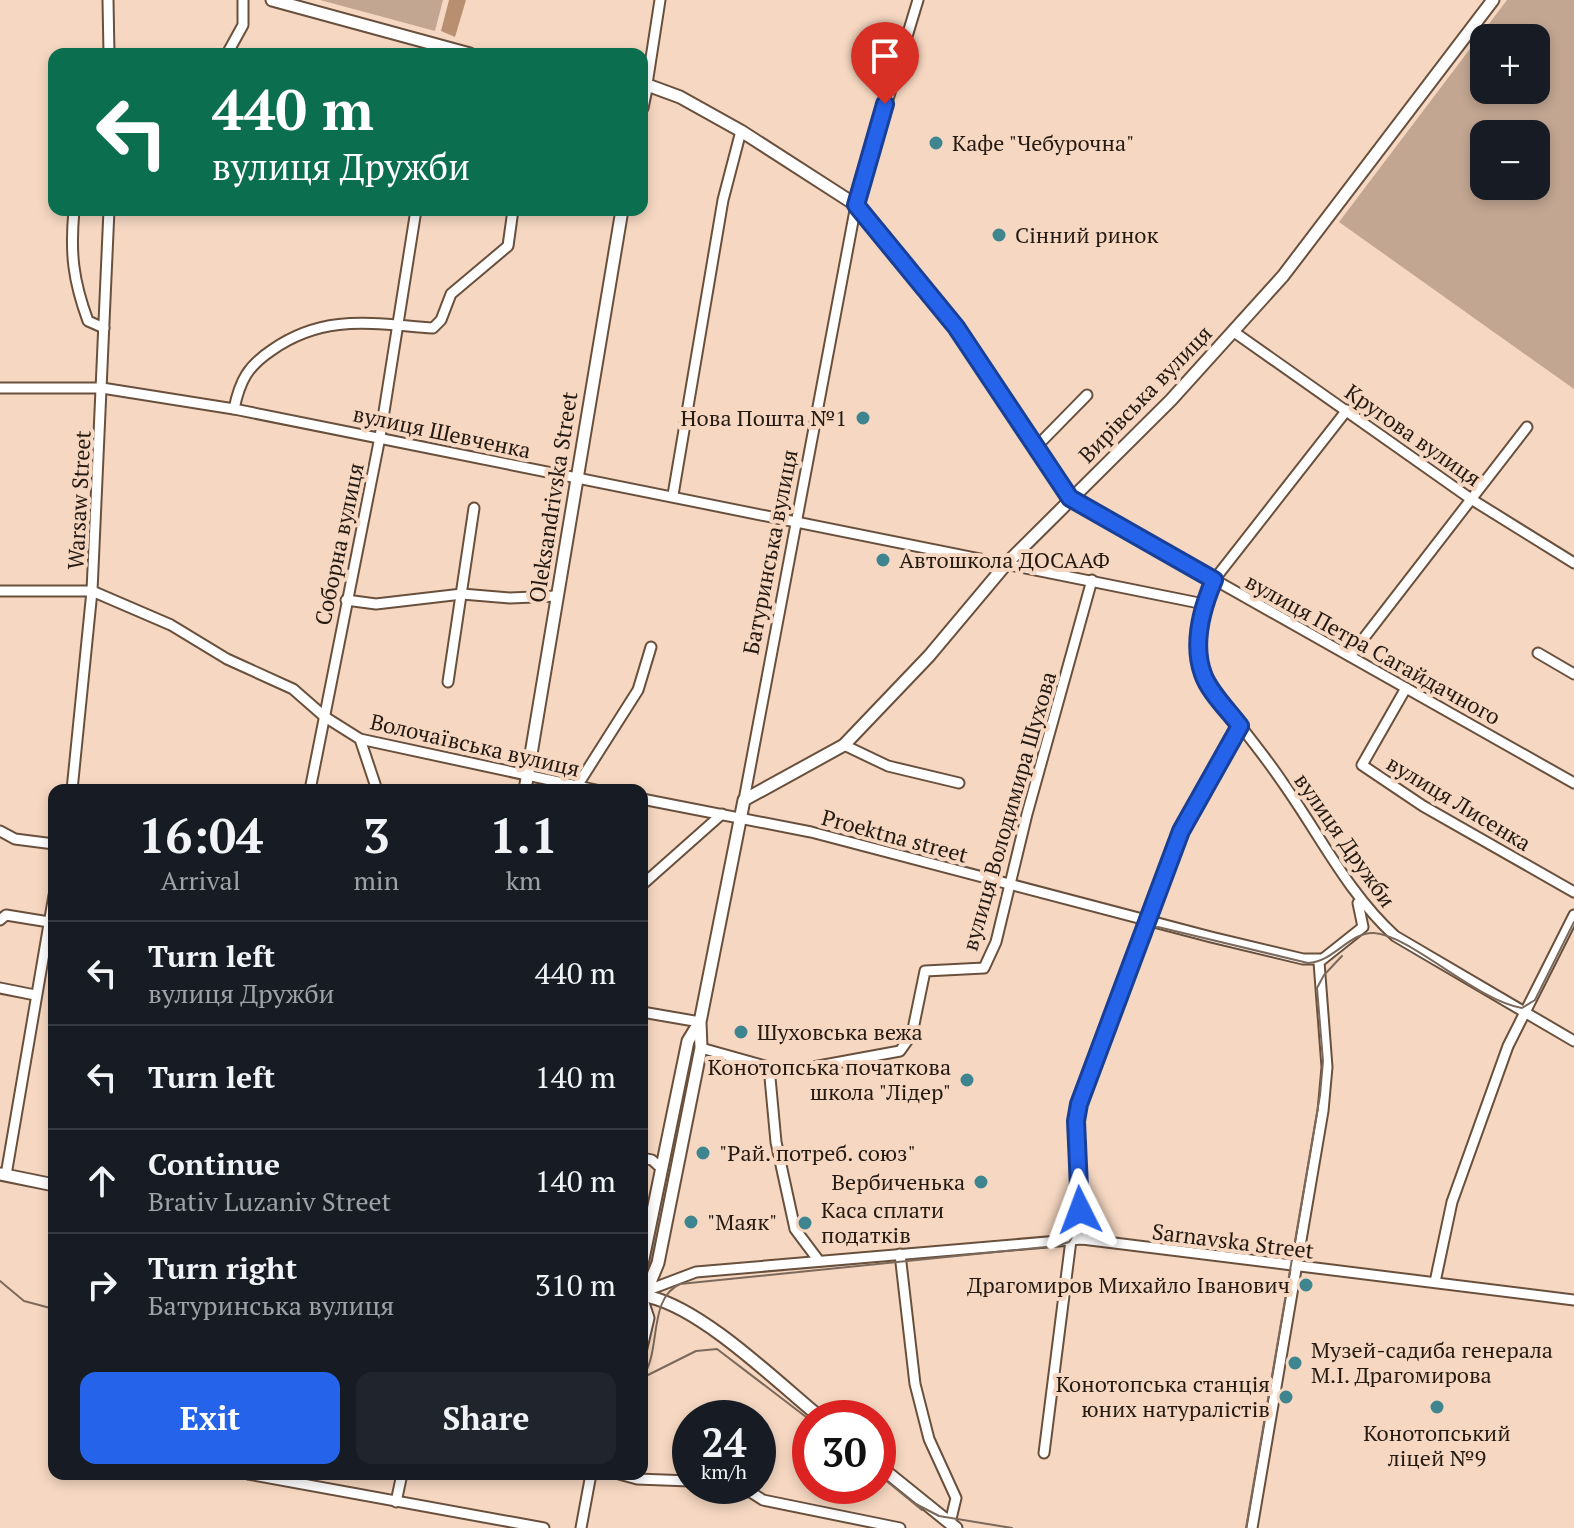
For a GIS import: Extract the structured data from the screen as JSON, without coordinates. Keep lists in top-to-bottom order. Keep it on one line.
{"streets":{"main road":["Вирівська вулиця","Oleksandrivska Street","Батуринська вулиця"],"street":["вулиця Шевченка","Кругова вулиця","Warsaw Street","Соборна вулиця","вулиця Петра Сагайдачного","Волочаївська вулиця","вулиця Лисенка","вулиця Володимира Шухова","Proektna street","вулиця Дружби","Sarnavska Street"]},"crossings":[["Вирівська вулиця","вулиця Шевченка"],["Вирівська вулиця","Кругова вулиця"],["Вирівська вулиця","Батуринська вулиця"],["Вирівська вулиця","вулиця Петра Сагайдачного"],["вулиця Шевченка","Oleksandrivska Street"],["вулиця Шевченка","Warsaw Street"],["вулиця Шевченка","Соборна вулиця"],["вулиця Шевченка","Батуринська вулиця"],["вулиця Шевченка","вулиця Володимира Шухова"],["вулиця Шевченка","вулиця Дружби"],["Кругова вулиця","вулиця Дружби"],["Oleksandrivska Street","Волочаївська вулиця"],["Warsaw Street","Волочаївська вулиця"],["Соборна вулиця","Волочаївська вулиця"],["Батуринська вулиця","Proektna street"],["вулиця Петра Сагайдачного","вулиця Лисенка"],["вулиця Петра Сагайдачного","вулиця Дружби"],["вулиця Володимира Шухова","Proektna street"]],"places":["Кафе \"Чебурочна\"","Сінний ринок","Нова Пошта №1","Автошкола ДОСААФ","Шуховська вежа","Конотопська початкова школа \"Лідер\"","\"Рай. потреб. союз\"","Вербиченька","\"Маяк\"","Каса сплати податків","Драгомиров Михайло Іванович","Музей-садиба генерала М.І. Драгомирова","Конотопська станція юних натуралістів","Конотопський ліцей №9"],"page":{"map_buttons":["+","−"],"turn":["440 m","вулиця Дружби"],"eta":["16:04","Arrival","3","min","1.1","km"],"list":[{"name":"Turn left","note":"вулиця Дружби","value":"440 m"},{"name":"Turn left","value":"140 m"},{"name":"Continue","note":"Brativ Luzaniv Street","value":"140 m"},{"name":"Turn right","note":"Батуринська вулиця","value":"310 m"}],"buttons":["Exit","Share"],"speed":"24 km/h","limit":"30"}}
